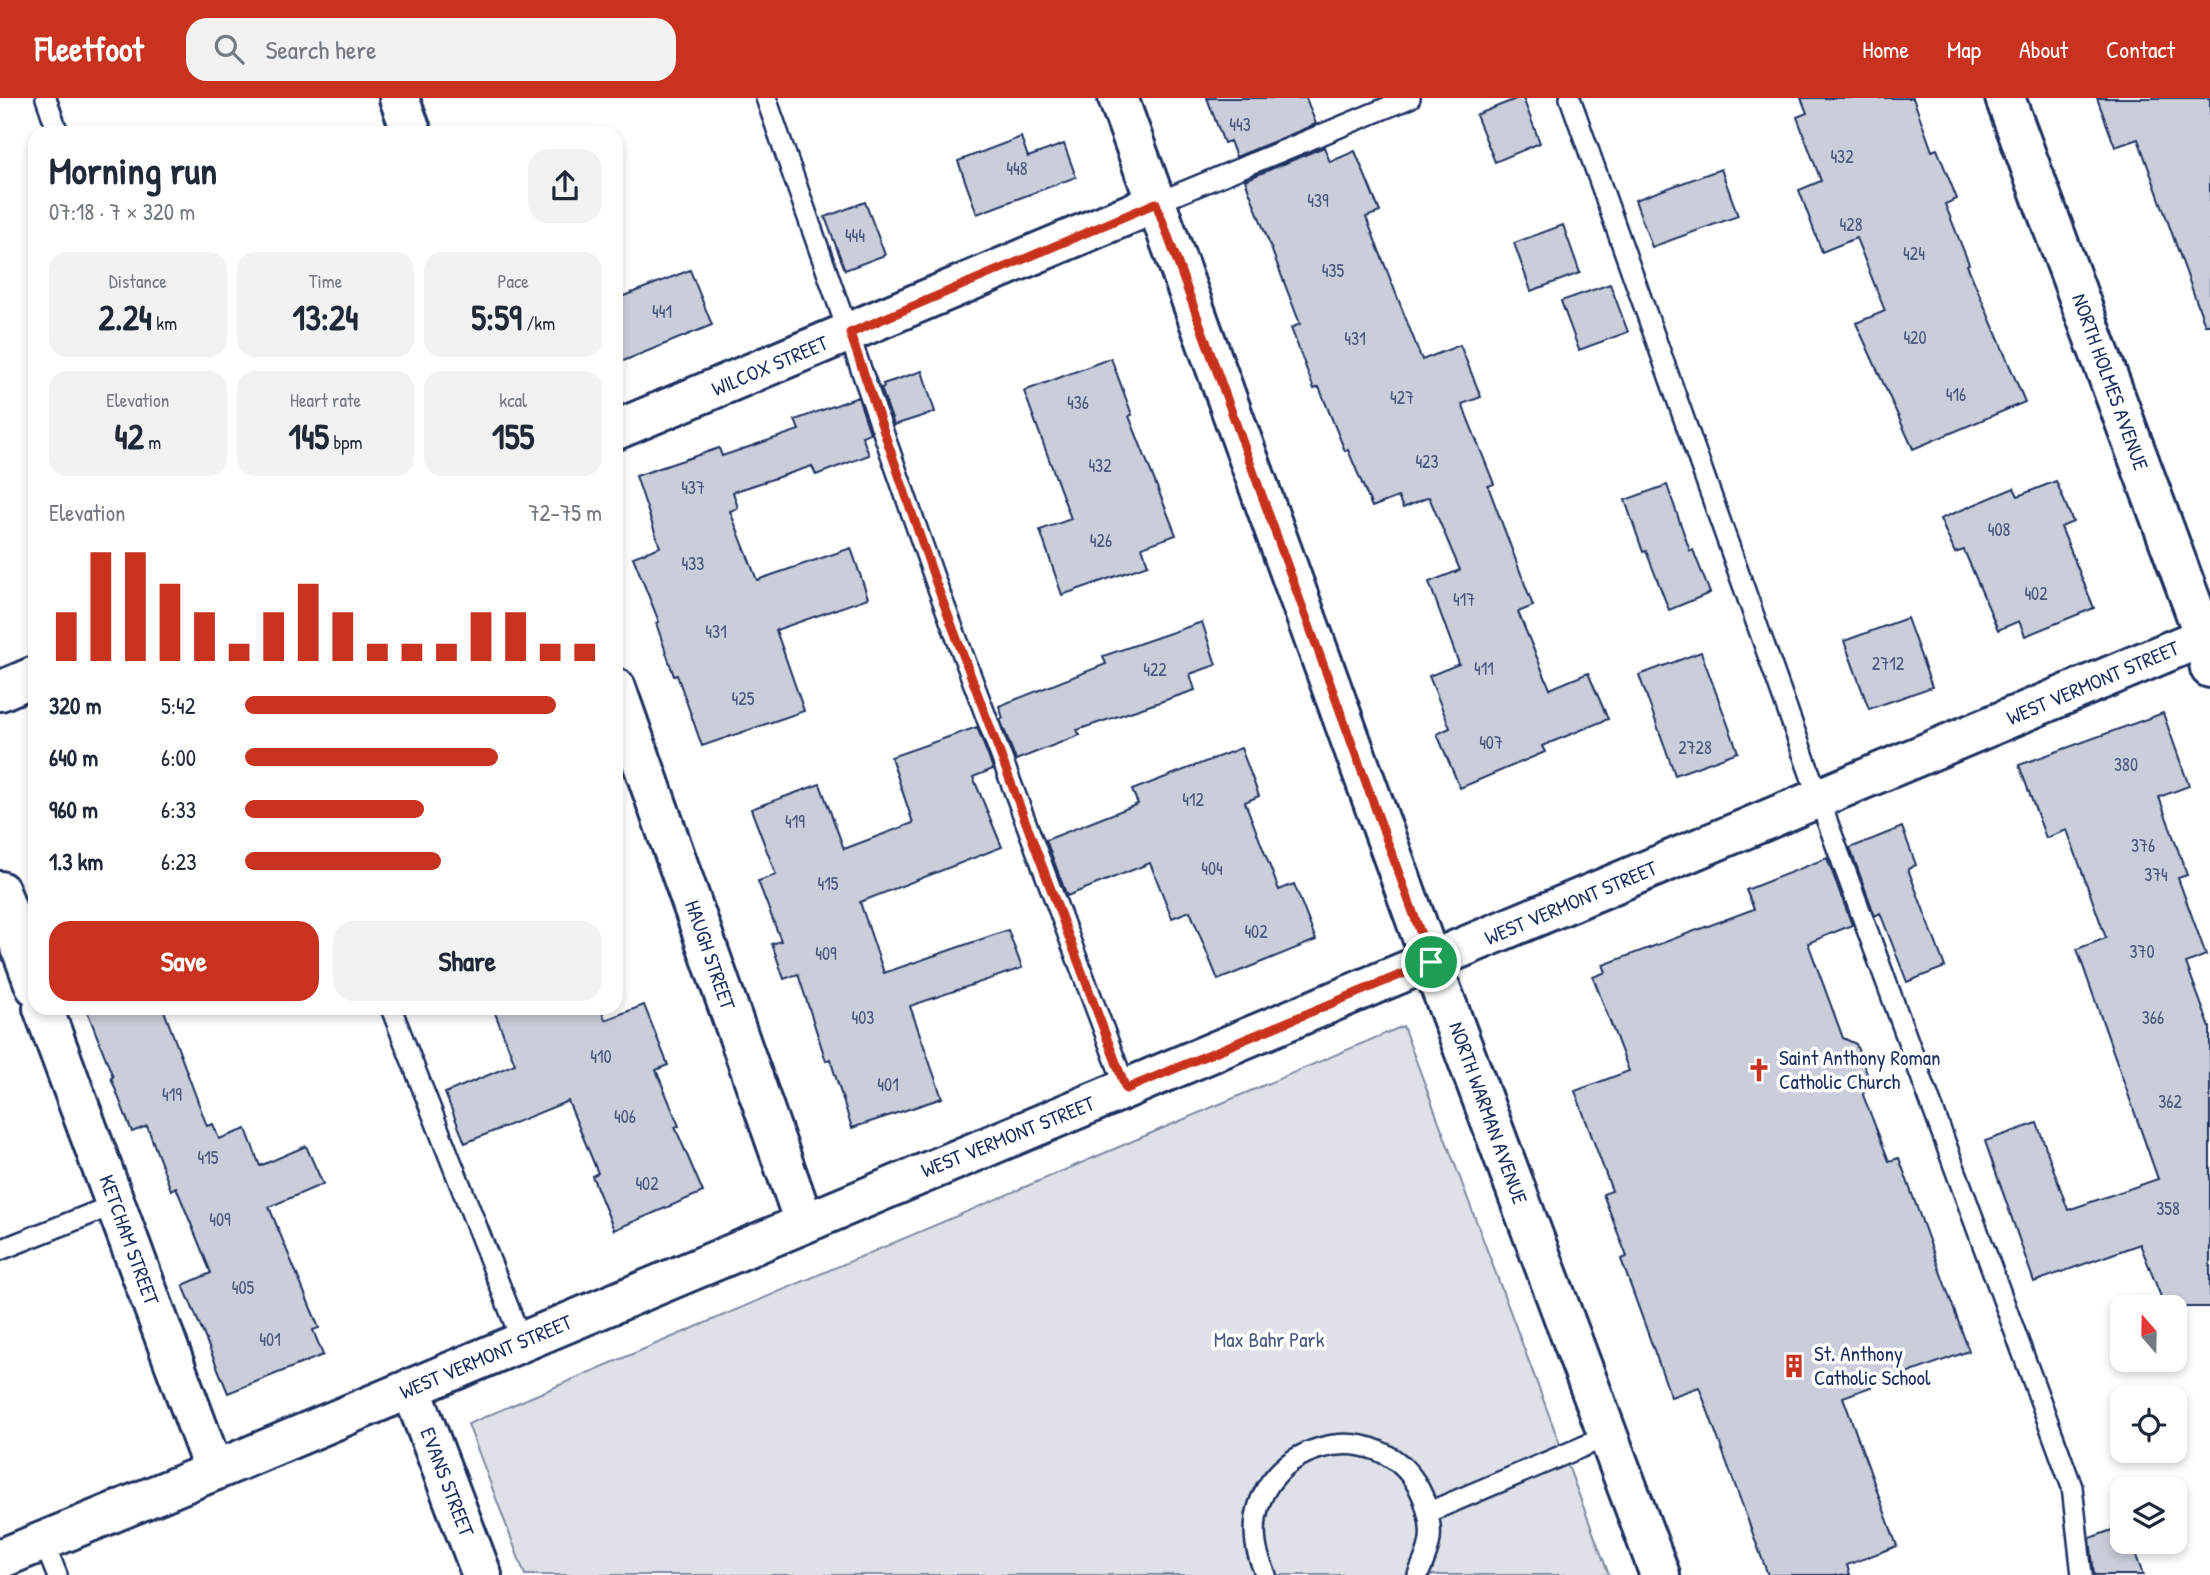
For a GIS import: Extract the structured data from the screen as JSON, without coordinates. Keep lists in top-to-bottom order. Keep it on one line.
{"streets":{"street":["WILCOX STREET","NORTH HOLMES AVENUE","WEST VERMONT STREET","HAUGH STREET","NORTH WARMAN AVENUE","KETCHAM STREET","EVANS STREET"]},"crossings":[["WILCOX STREET","NORTH WARMAN AVENUE"],["NORTH HOLMES AVENUE","WEST VERMONT STREET"],["WEST VERMONT STREET","HAUGH STREET"],["WEST VERMONT STREET","NORTH WARMAN AVENUE"],["WEST VERMONT STREET","KETCHAM STREET"],["WEST VERMONT STREET","EVANS STREET"]],"parks":["Max Bahr Park"],"places":{"church":["Saint Anthony Roman Catholic Church"],"building":["St. Anthony Catholic School"]},"house_numbers":["443","432","448","439","428","444","424","435","441","420","431","416","427","436","423","432","437","408","426","433","402","417","431","2712","411","422","425","407","2728","380","412","419","376","404","374","415","402","370","409","403","366","410","401","419","362","406","415","402","358","409","405","401"],"north":"top","page":{"header":"Fleetfoot","search":"Search here","nav":["Home","Map","About","Contact"],"heading":["Morning run","07:18 · 7 × 320 m"],"stats":[["Distance","2.24 km"],["Time","13:24"],["Pace","5:59 /km"],["Elevation","42 m"],["Heart rate","145 bpm"],["kcal","155"]],"chart":["Elevation","72–75 m"],"list":[{"name":"320 m","note":"5:42"},{"name":"640 m","note":"6:00"},{"name":"960 m","note":"6:33"},{"name":"1.3 km","note":"6:23"}],"buttons":["Save","Share"]}}
